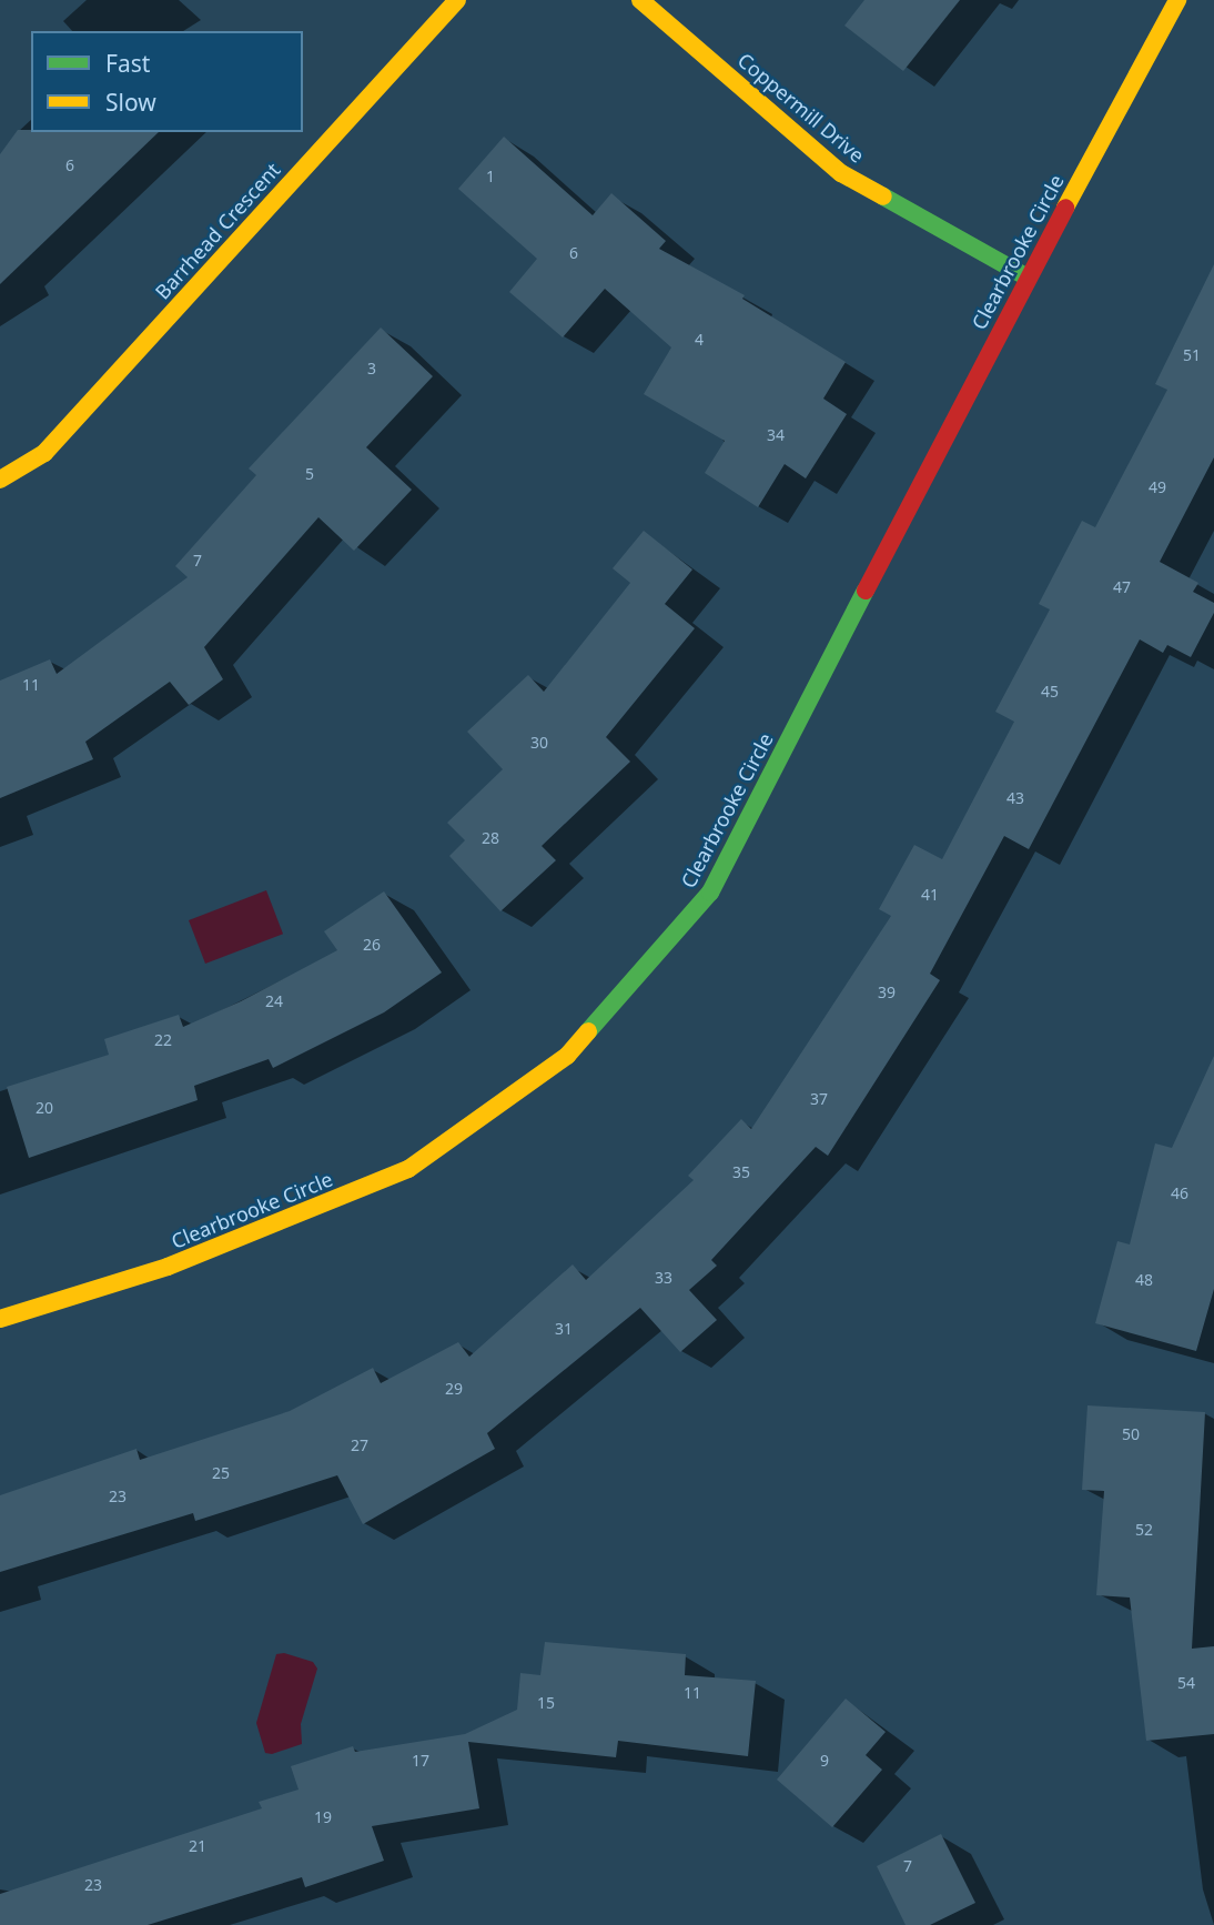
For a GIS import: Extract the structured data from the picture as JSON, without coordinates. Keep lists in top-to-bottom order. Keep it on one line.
{"streets":{"street":["Coppermill Drive","Barrhead Crescent","Clearbrooke Circle"]},"crossings":[["Coppermill Drive","Clearbrooke Circle"]],"house_numbers":["6","1","6","4","51","3","34","5","49","7","47","11","45","30","43","28","41","26","39","24","22","37","20","35","46","33","48","31","29","50","27","25","23","52","54","11","15","17","9","19","21","7","23"],"legend":["Fast","Slow"]}
